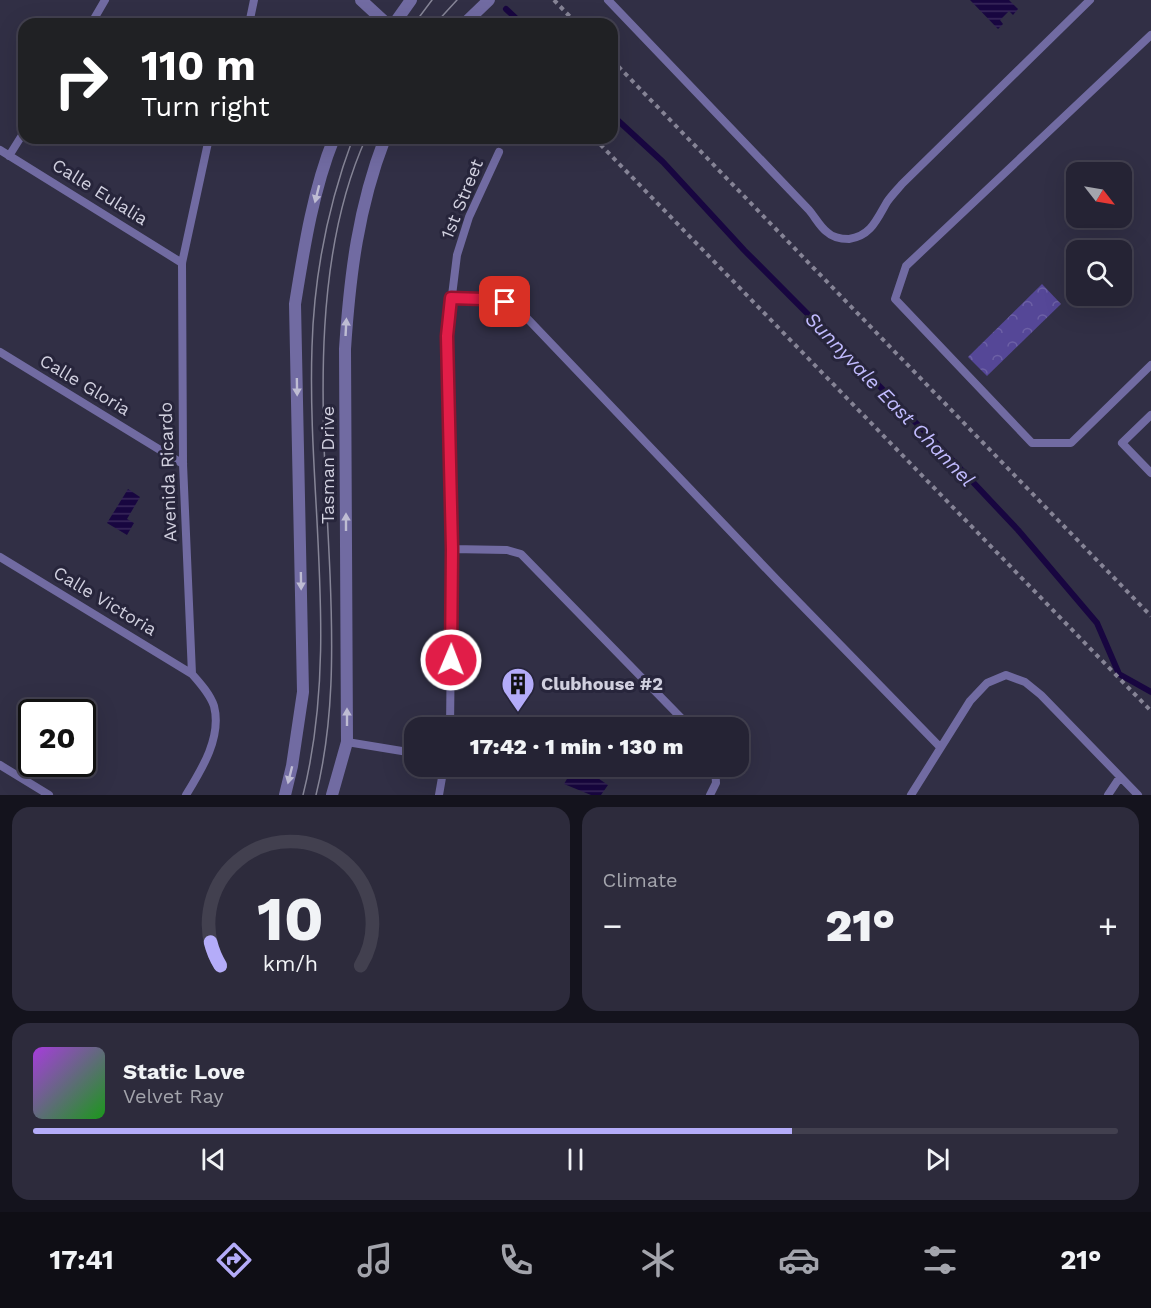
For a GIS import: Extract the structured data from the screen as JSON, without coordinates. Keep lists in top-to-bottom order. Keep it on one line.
{"streets":{"street":["Tasman Drive"],"lane":["Calle Eulalia","1st Street","Calle Gloria","Avenida Ricardo","Calle Victoria"]},"crossings":[["Calle Eulalia","Avenida Ricardo"],["Calle Gloria","Avenida Ricardo"],["Avenida Ricardo","Calle Victoria"]],"water":["Sunnyvale East Channel"],"places":{"building":["Clubhouse #2"]},"north":"bottom right","page":{"turn":["110 m","Turn right"],"limit":"20","trip":"17:42 · 1 min · 130 m","tile":"Climate","heat":["−","21°","+"],"song":["Static Love","Velvet Ray"],"tabs":["17:41","21°"],"gauge":["10","km/h"]}}
